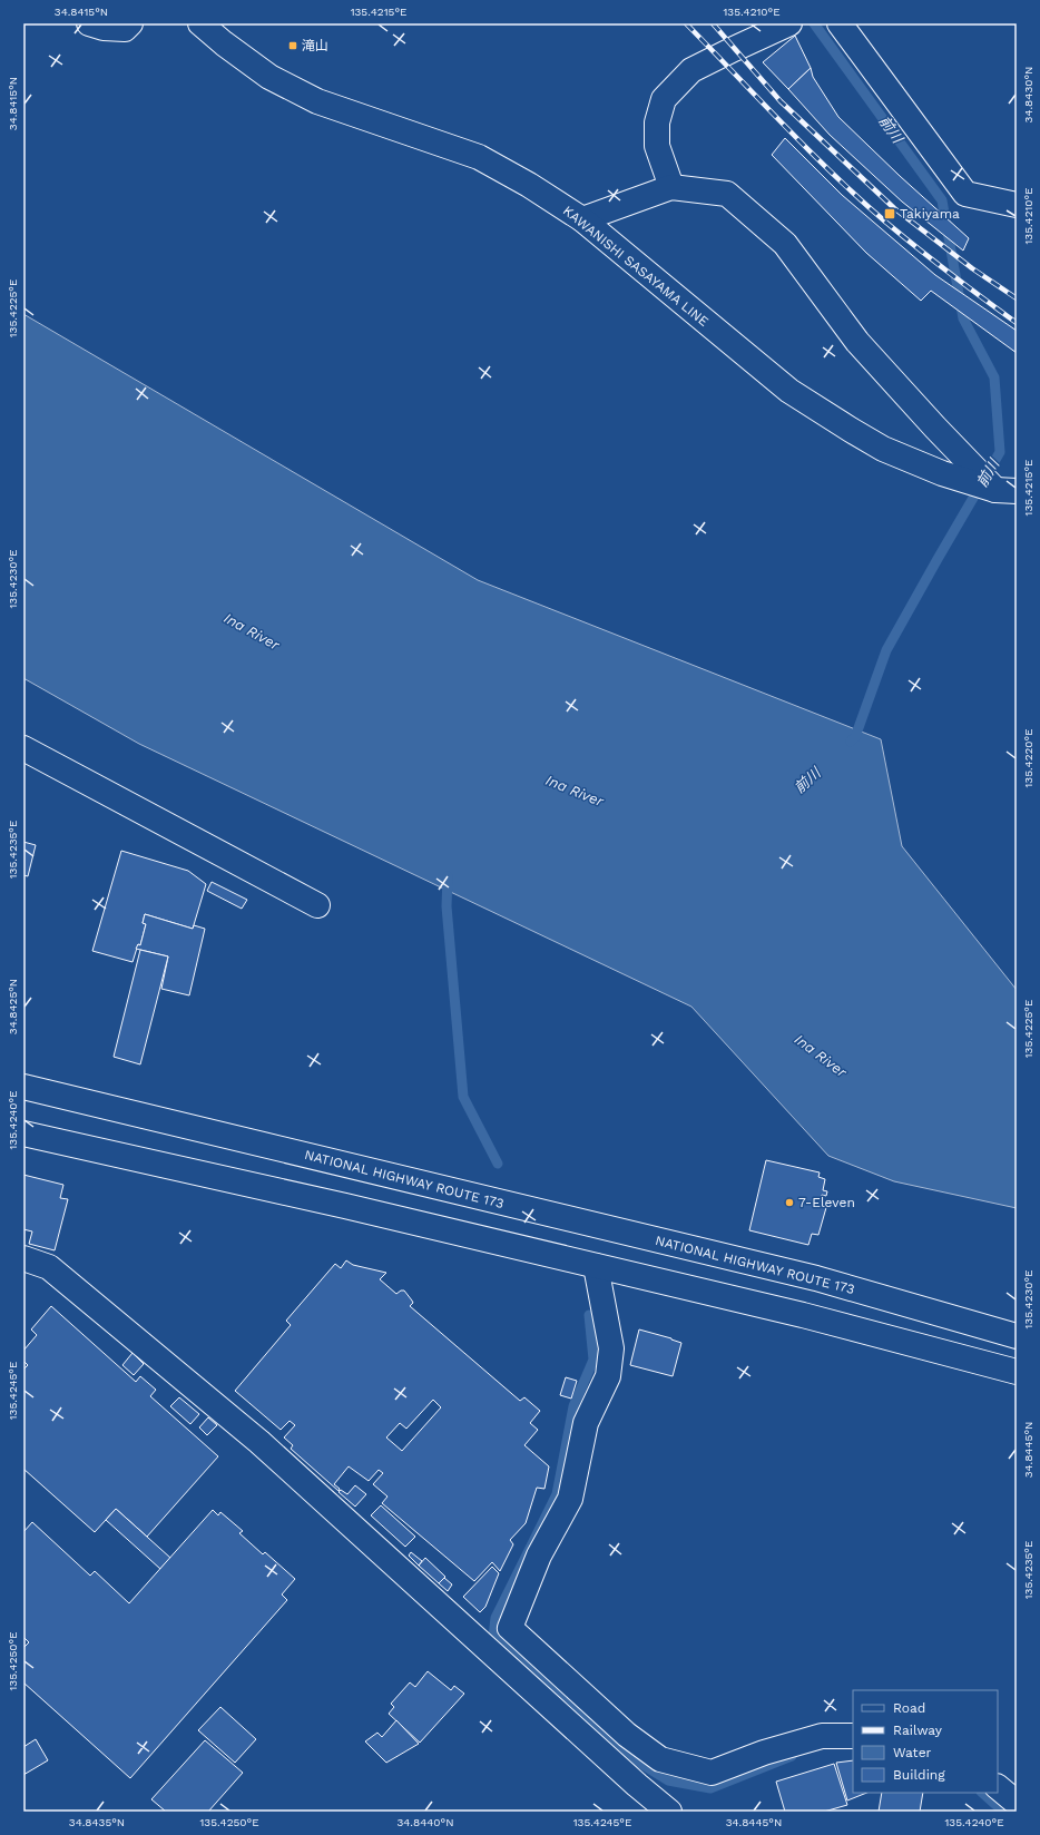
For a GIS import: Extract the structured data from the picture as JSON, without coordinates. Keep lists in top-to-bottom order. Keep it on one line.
{"streets":{"main road":["KAWANISHI SASAYAMA LINE","NATIONAL HIGHWAY ROUTE 173"]},"water":["前川","Ina River"],"places":{"transit":["滝山","Takiyama"],"other":["7-Eleven"]},"legend":["Road","Railway","Water","Building"],"coordinates":["34.8415°N","135.4215°E","135.4210°E","34.8430°N","135.4225°E","135.4230°E","135.4220°E","135.4235°E","34.8425°N","135.4240°E","135.4245°E","34.8445°N","135.4250°E","34.8435°N","34.8440°N"]}
